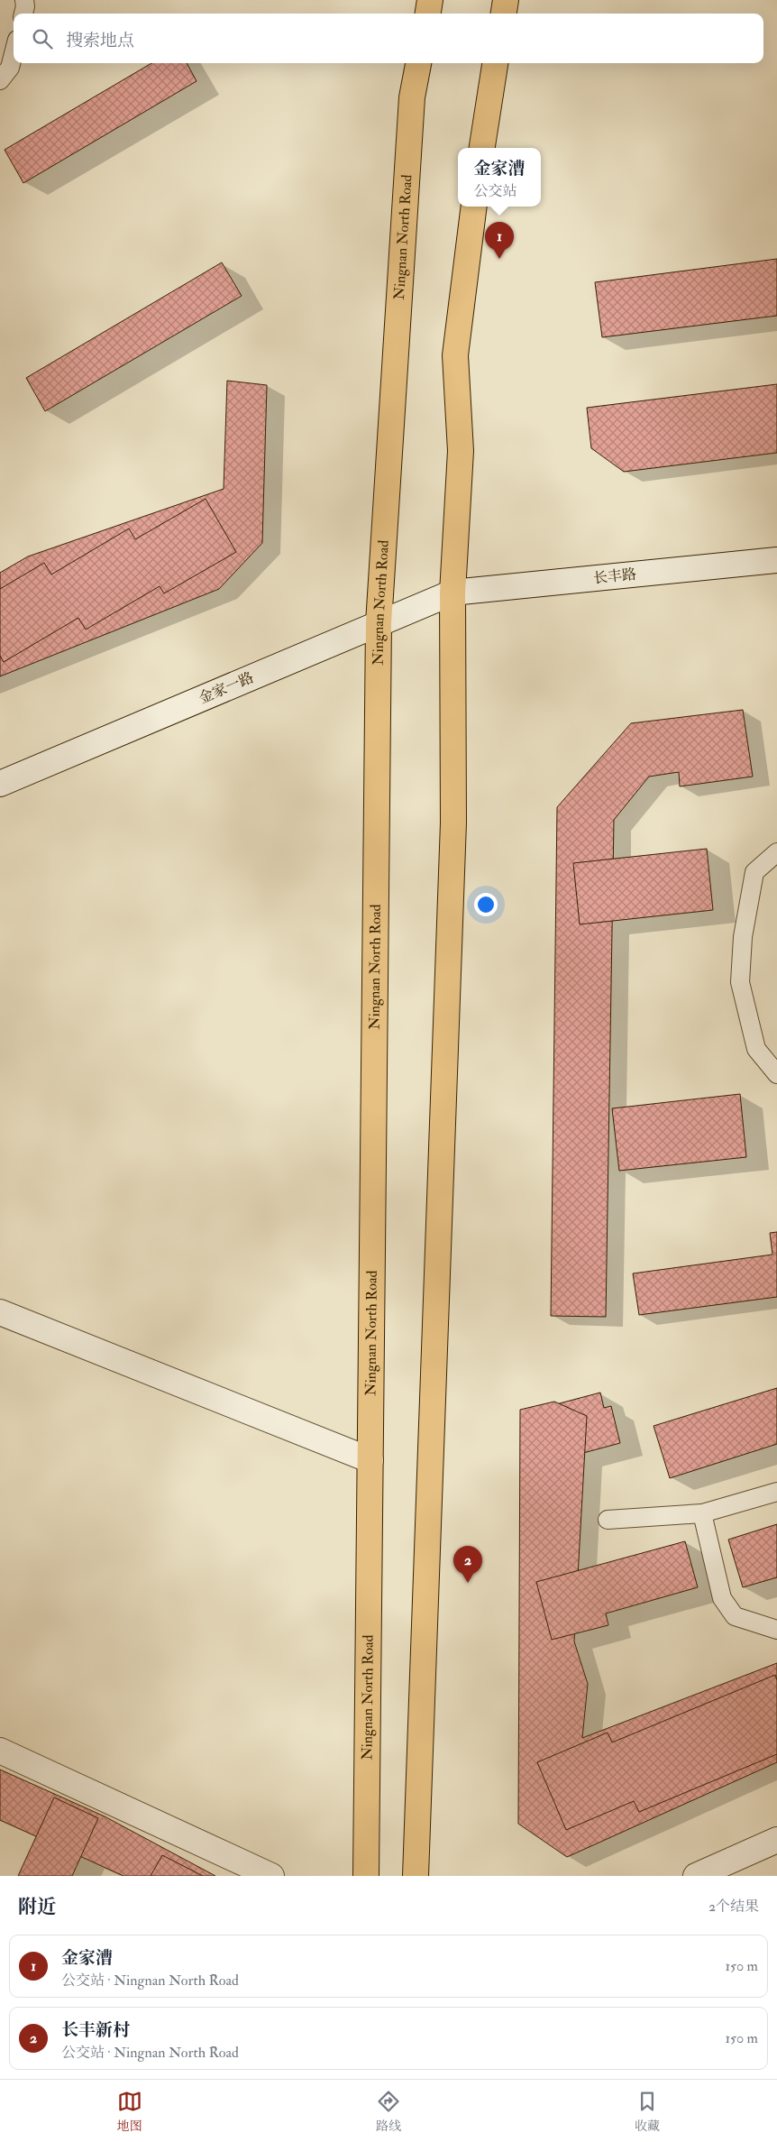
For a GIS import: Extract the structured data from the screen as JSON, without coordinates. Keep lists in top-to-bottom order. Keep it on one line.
{"streets":{"main road":["Ningnan North Road"],"street":["长丰路","金家一路"]},"crossings":[["Ningnan North Road","金家一路"],["长丰路","金家一路"]],"page":{"search":"搜索地点","popup":["金家漕","公交站"],"pins":["1","2"],"heading":["附近","2个结果"],"list":[{"mark":"1","name":"金家漕","note":"公交站 · Ningnan North Road","value":"150 m"},{"mark":"2","name":"长丰新村","note":"公交站 · Ningnan North Road","value":"150 m"}],"nav":["地图","路线","收藏"]}}
